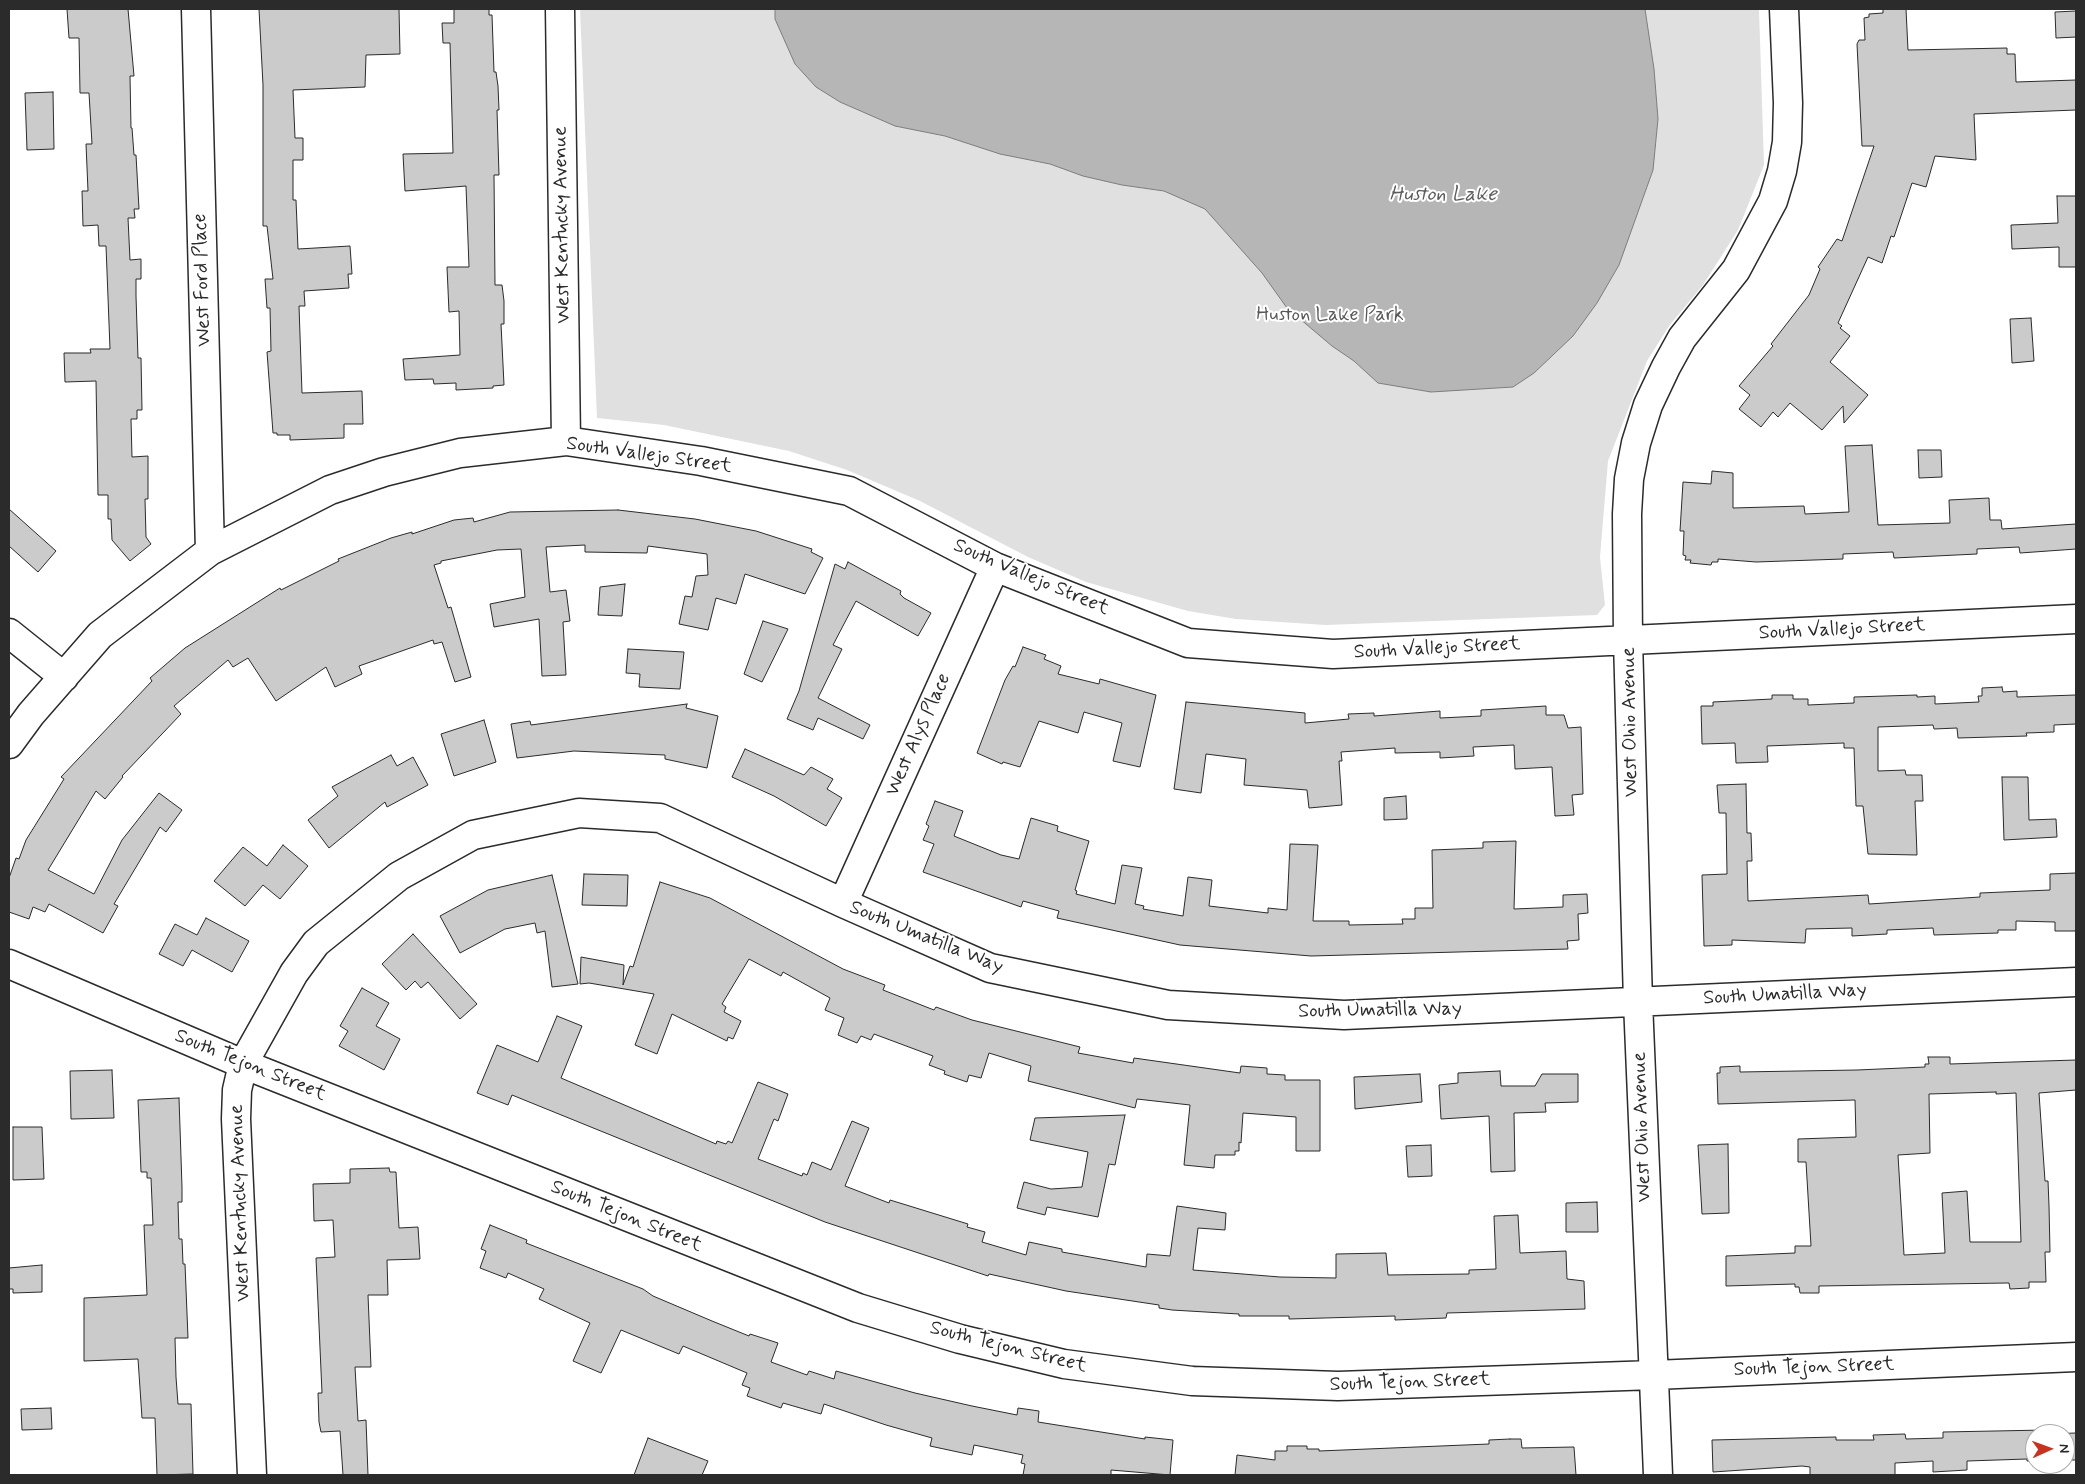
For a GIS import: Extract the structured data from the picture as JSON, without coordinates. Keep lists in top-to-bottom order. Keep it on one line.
{"streets":{"street":["West Kentucky Avenue","West Ford Place","South Vallejo Street","West Ohio Avenue","West Alys Place","South Umatilla Way","South Tejon Street"]},"crossings":[["West Kentucky Avenue","South Vallejo Street"],["West Kentucky Avenue","South Umatilla Way"],["West Kentucky Avenue","South Tejon Street"],["West Ford Place","South Vallejo Street"],["South Vallejo Street","West Ohio Avenue"],["South Vallejo Street","West Alys Place"],["West Ohio Avenue","South Umatilla Way"],["West Ohio Avenue","South Tejon Street"],["West Alys Place","South Umatilla Way"]],"water":["Huston Lake"],"parks":["Huston Lake Park"],"north":"right"}
